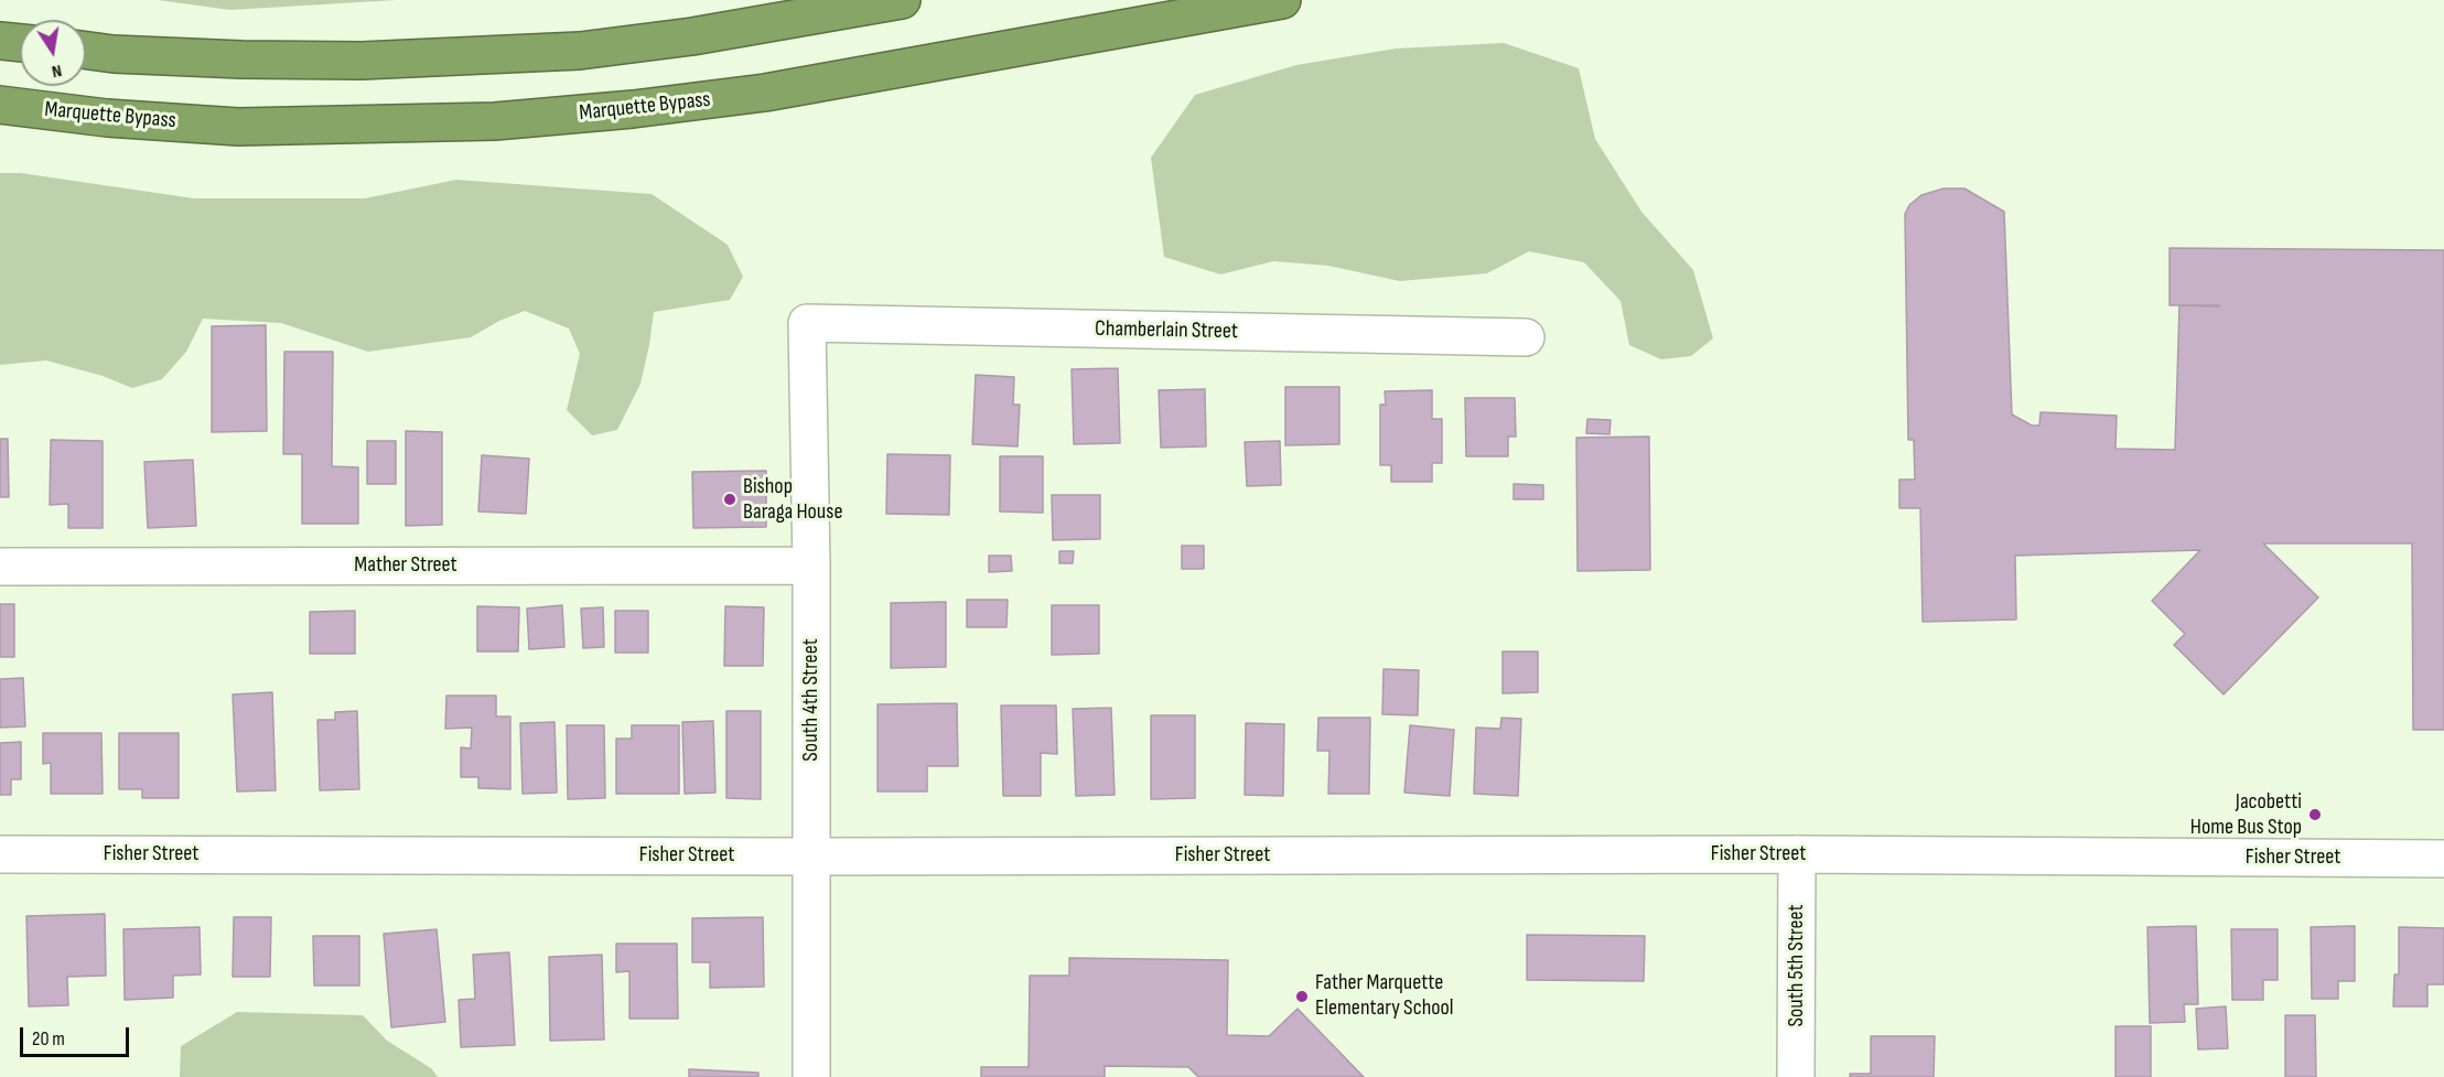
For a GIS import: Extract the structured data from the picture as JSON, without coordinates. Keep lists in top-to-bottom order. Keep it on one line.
{"streets":{"highway":["Marquette Bypass"],"street":["Chamberlain Street","Mather Street","South 4th Street","Fisher Street","South 5th Street"]},"crossings":[["Chamberlain Street","South 4th Street"],["Mather Street","South 4th Street"],["South 4th Street","Fisher Street"],["Fisher Street","South 5th Street"]],"places":["Bishop Baraga House","Jacobetti Home Bus Stop","Father Marquette Elementary School"],"scale_bar":"20 m","north":"bottom"}
